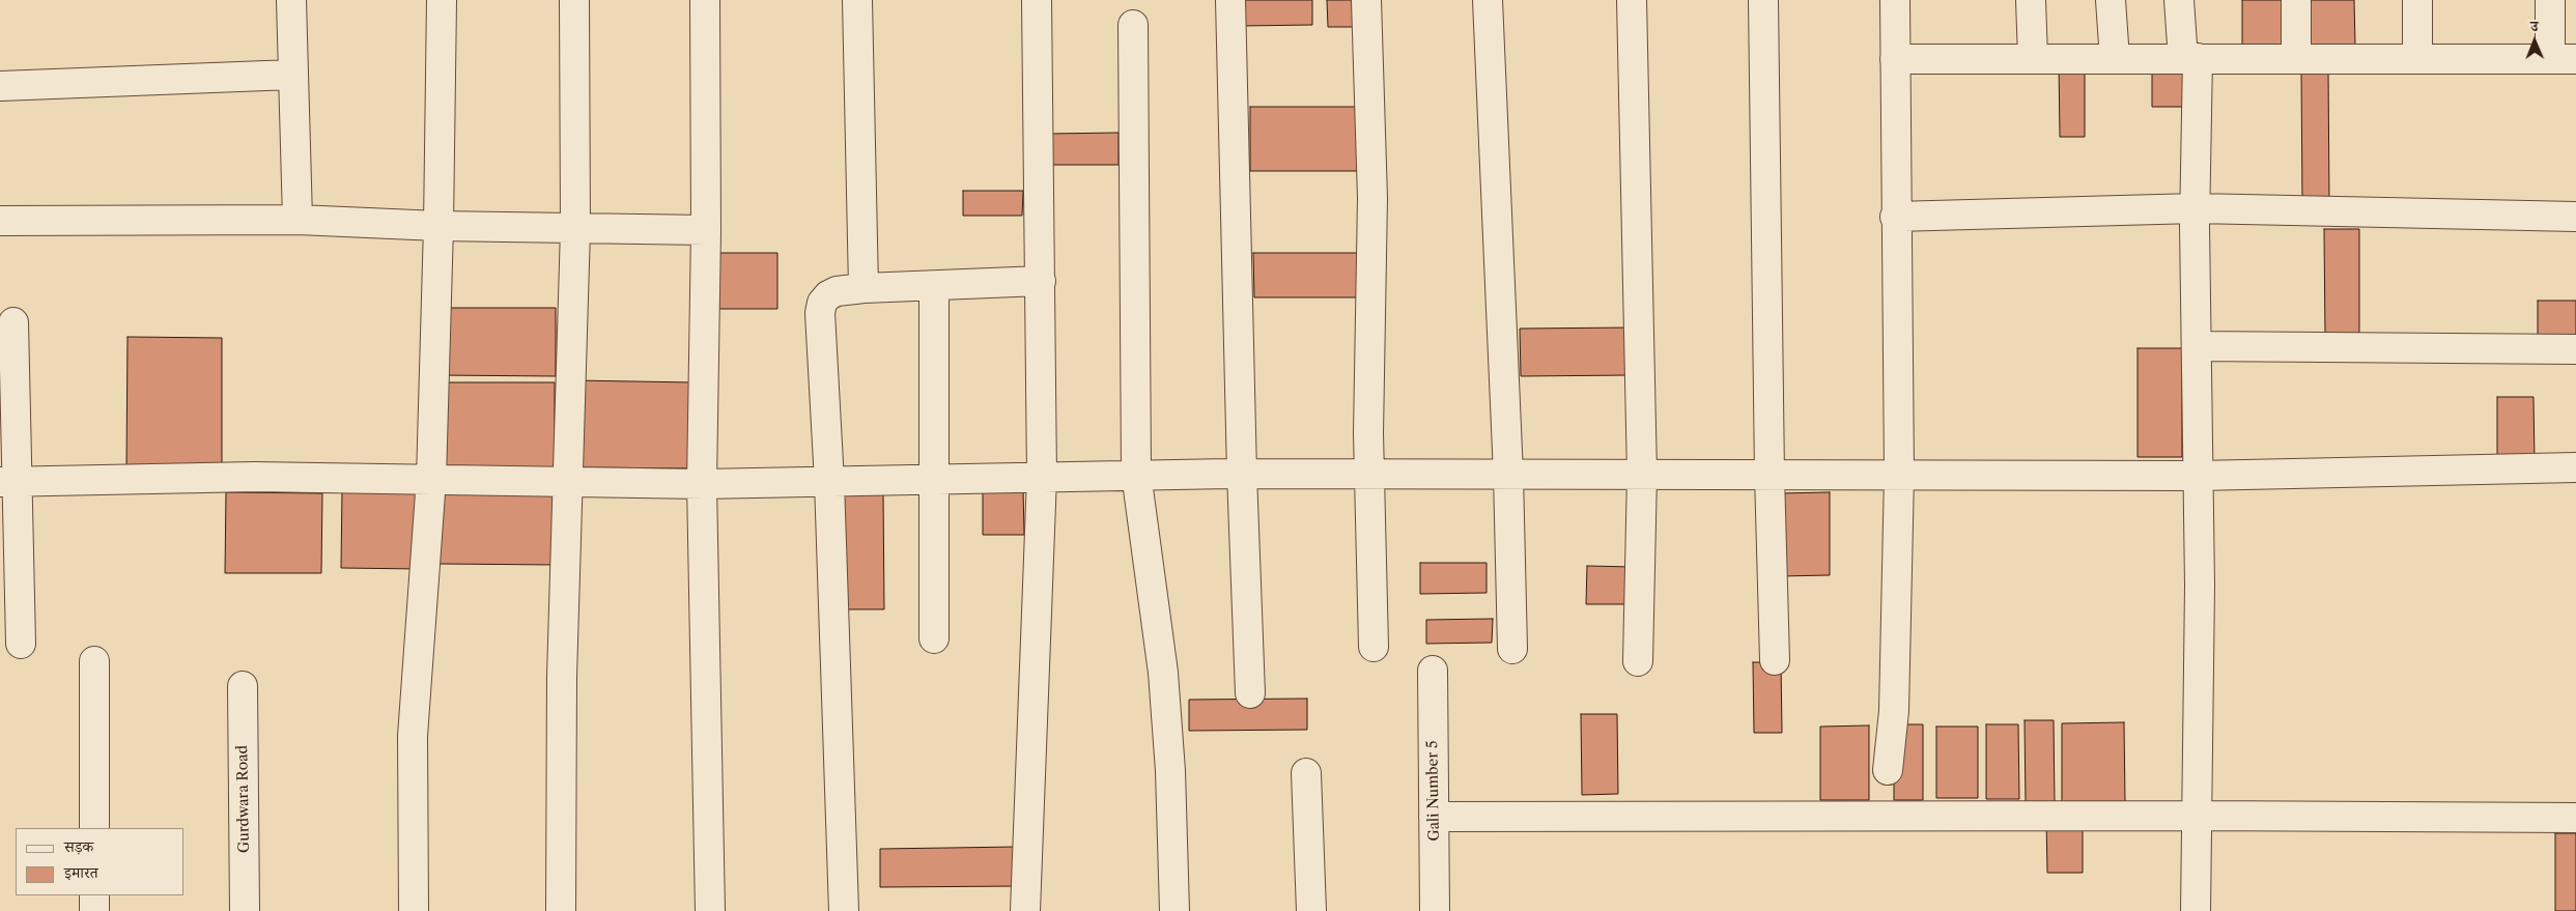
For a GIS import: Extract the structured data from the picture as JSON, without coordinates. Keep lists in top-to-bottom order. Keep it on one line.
{"streets":{"street":["Gali Number 5","Gurdwara Road"]},"legend":["सड़क","इमारत"],"north":"top"}
